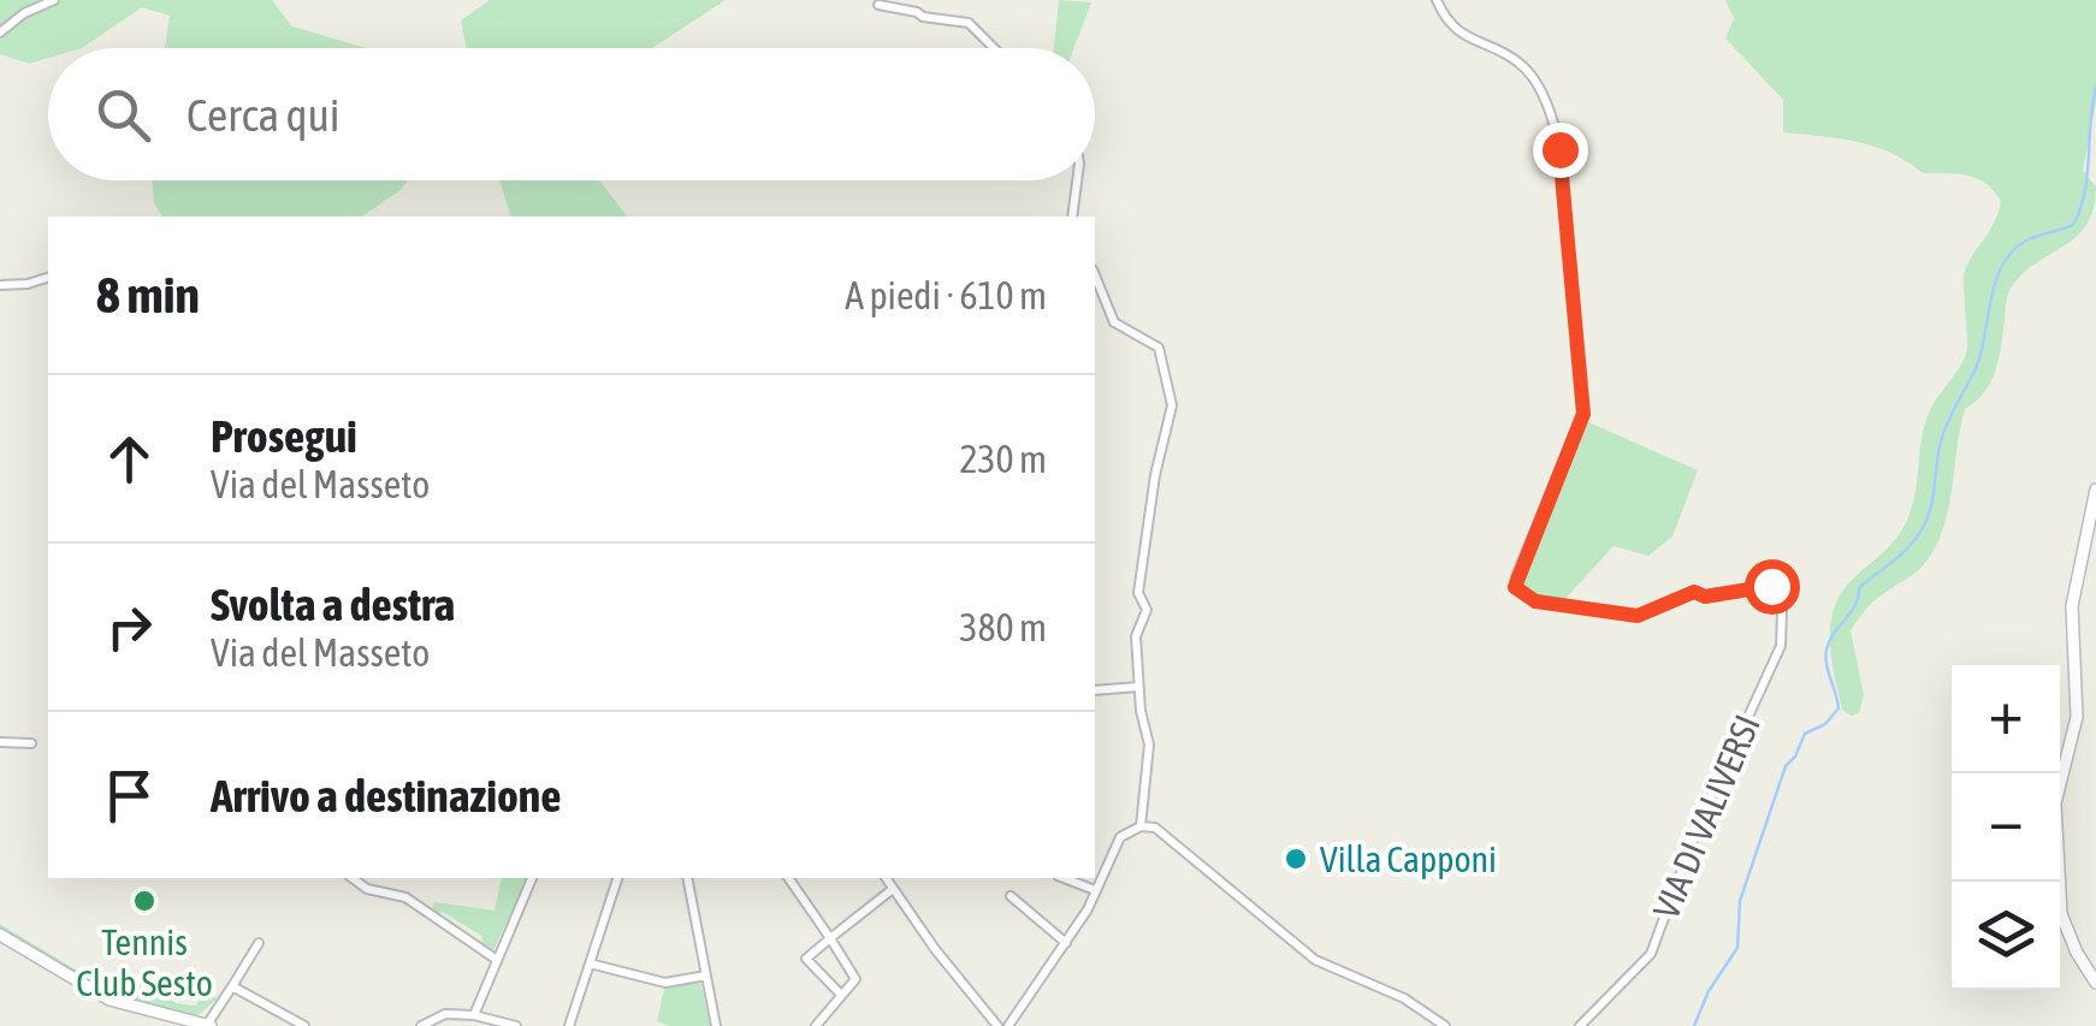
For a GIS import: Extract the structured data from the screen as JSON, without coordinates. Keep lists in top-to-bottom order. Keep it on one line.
{"streets":{"street":["VIA DI VALIVERSI"]},"places":["Villa Capponi","Tennis Club Sesto"],"page":{"search":"Cerca qui","heading":["8 min","A piedi · 610 m"],"list":[["Prosegui","Via del Masseto","230 m"],["Svolta a destra","Via del Masseto","380 m"],"Arrivo a destinazione"],"map_buttons":["+","−"]}}
